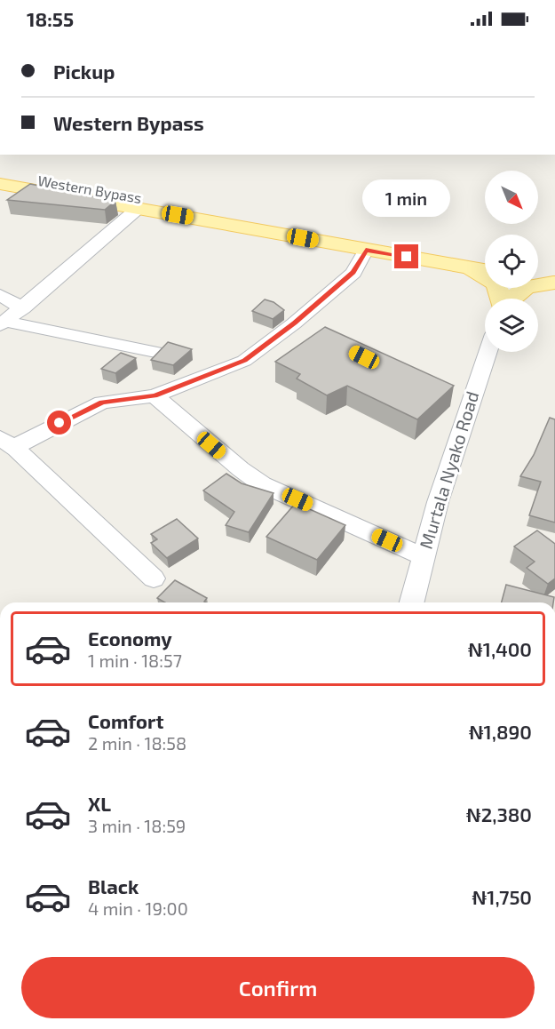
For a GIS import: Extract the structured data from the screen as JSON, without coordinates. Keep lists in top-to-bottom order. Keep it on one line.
{"streets":{"main road":["Western Bypass"],"street":["Murtala Nyako Road"]},"north":"bottom right","page":{"status":"18:55","banner":["Pickup","Western Bypass"],"bubble":"1 min","list":[{"name":"Economy","note":"1 min · 18:57","value":"₦1,400"},{"name":"Comfort","note":"2 min · 18:58","value":"₦1,890"},{"name":"XL","note":"3 min · 18:59","value":"₦2,380"},{"name":"Black","note":"4 min · 19:00","value":"₦1,750"}],"buttons":"Confirm"}}
